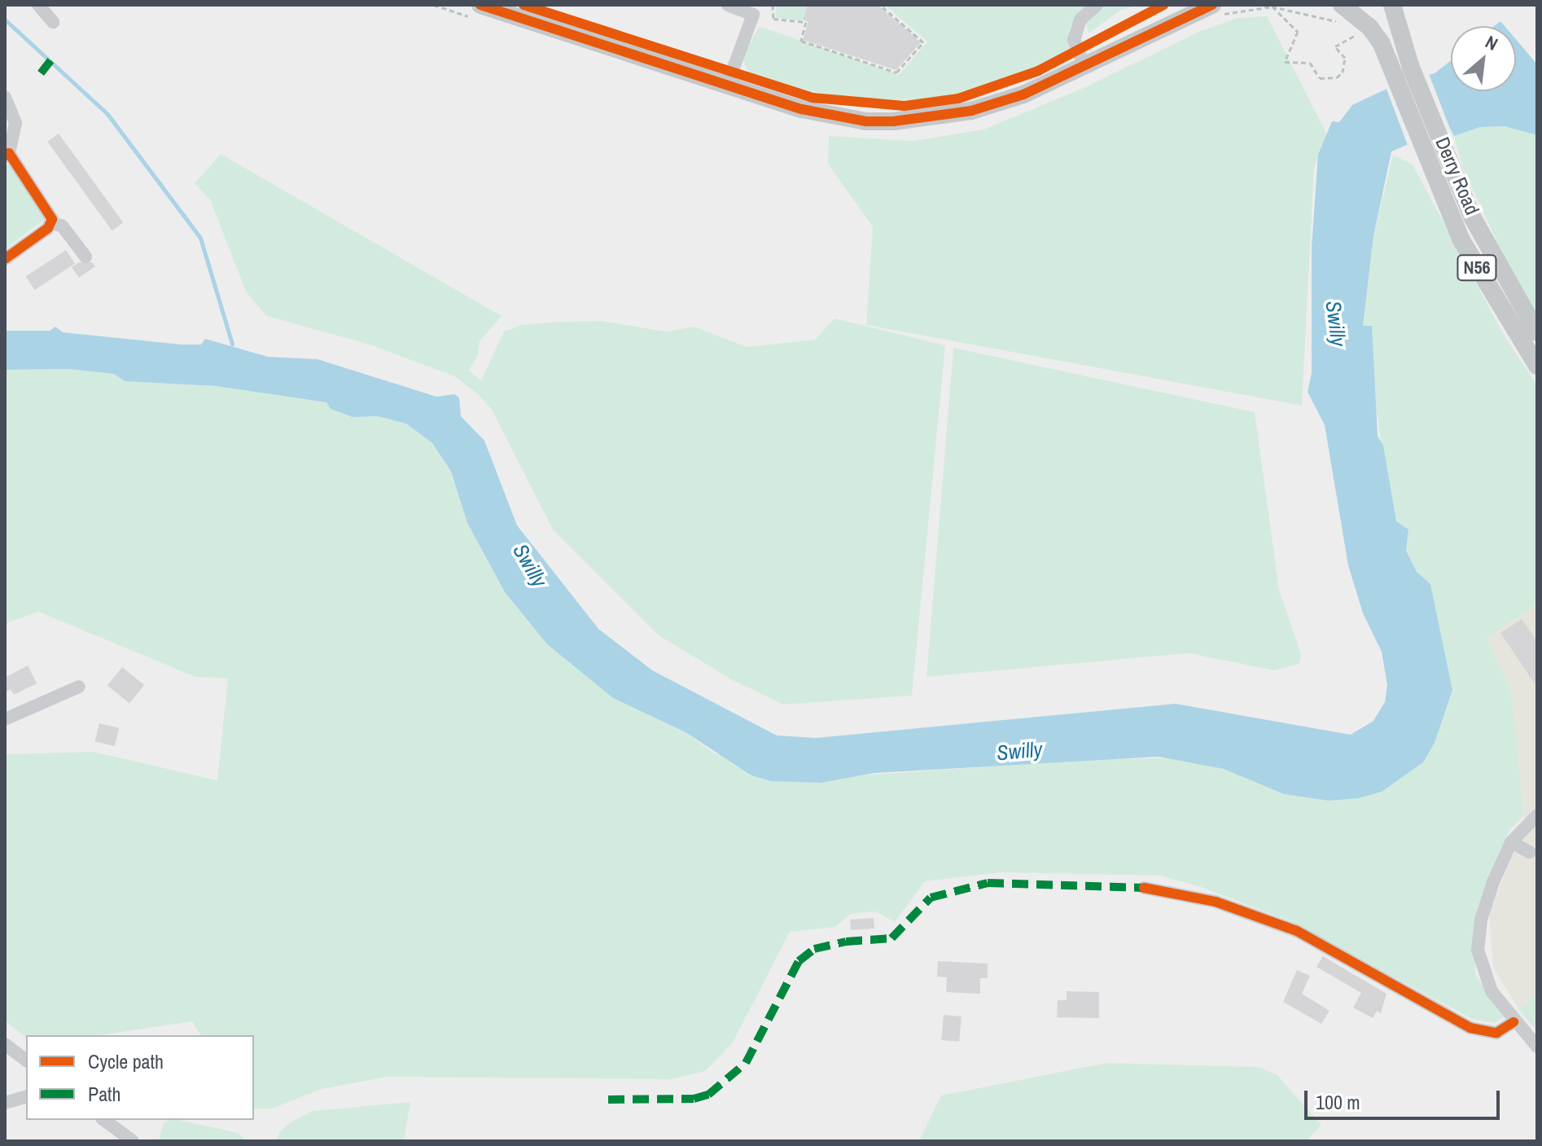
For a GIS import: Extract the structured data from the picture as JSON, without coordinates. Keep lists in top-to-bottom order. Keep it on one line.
{"streets":{"main road":["Derry Road","N56"]},"water":["Swilly"],"legend":["Cycle path","Path"],"scale_bar":"100 m","north":"top right"}
